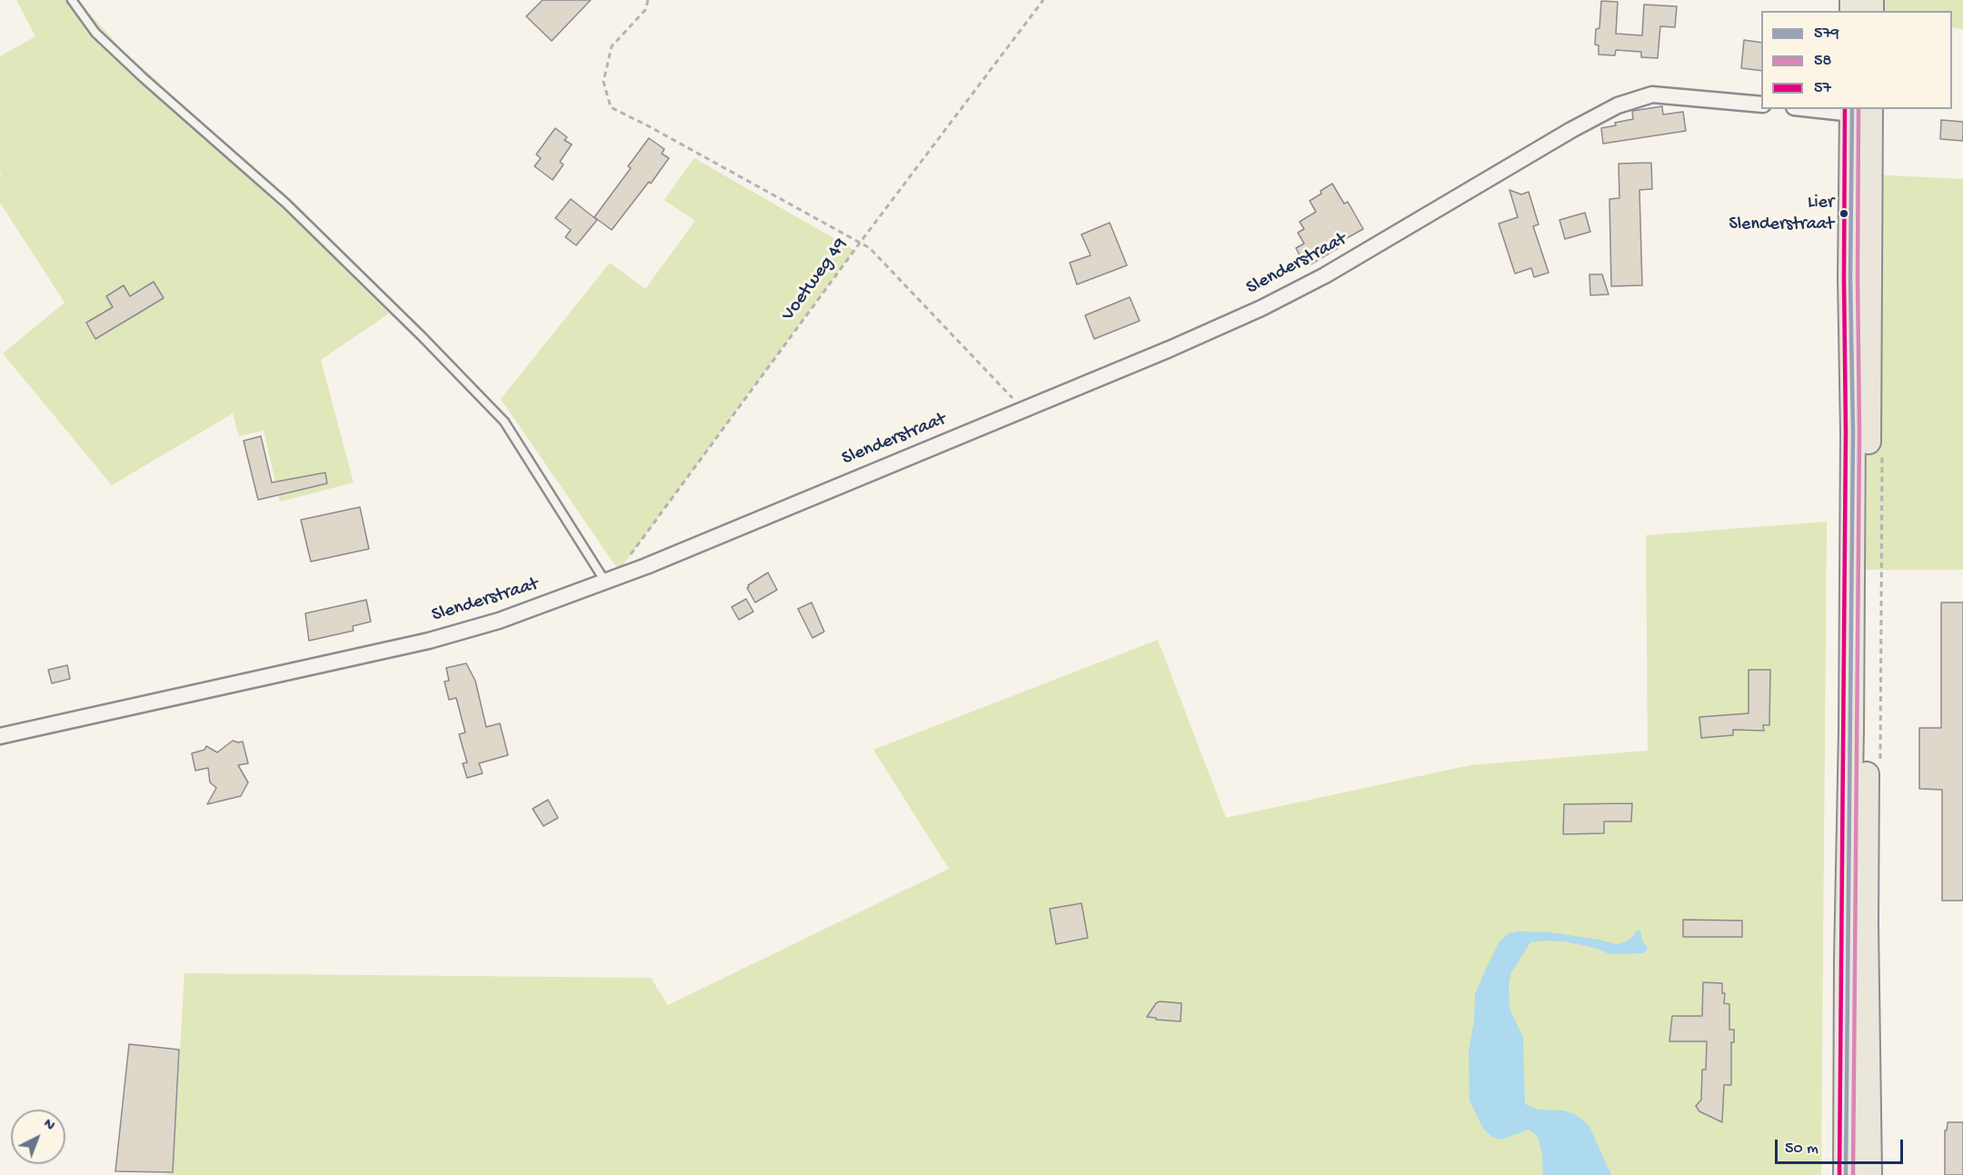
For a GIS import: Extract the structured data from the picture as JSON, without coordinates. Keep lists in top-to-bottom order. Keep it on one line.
{"streets":{"street":["Slenderstraat"],"path":["Voetweg 49"]},"crossings":[["Slenderstraat","Voetweg 49"]],"places":["Lier Slenderstraat"],"lines":["transit line 579","transit line 58","transit line 57"],"legend":["579","58","57"],"scale_bar":"50 m","north":"top right"}
